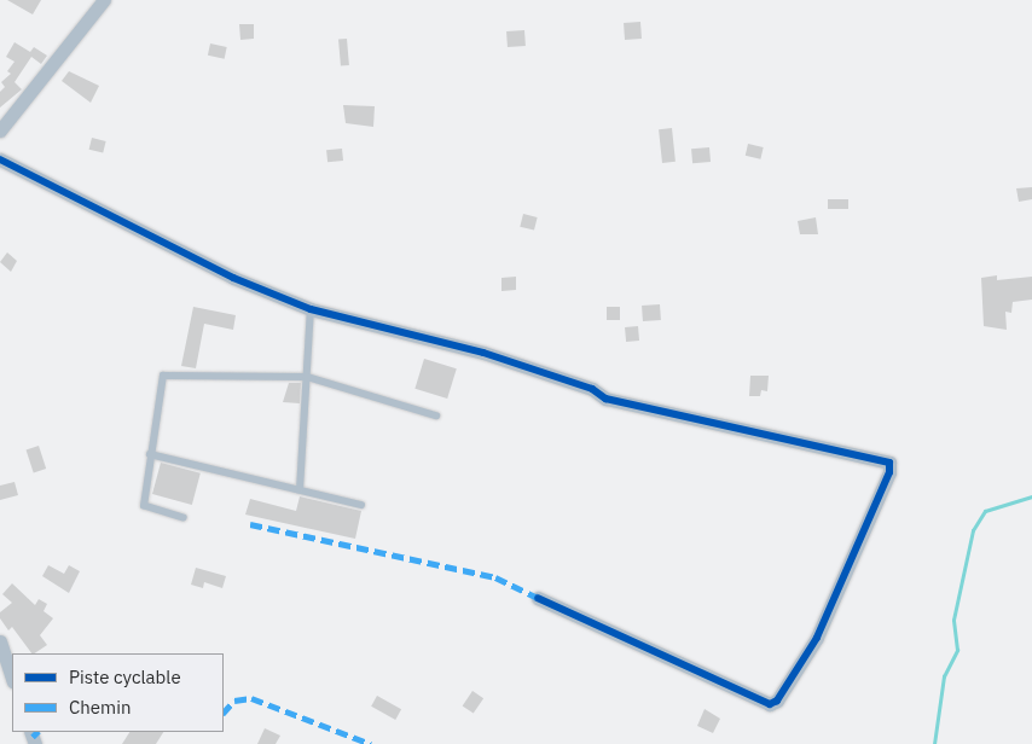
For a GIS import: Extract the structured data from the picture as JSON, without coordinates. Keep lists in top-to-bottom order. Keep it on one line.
{"legend":["Piste cyclable","Chemin"]}
